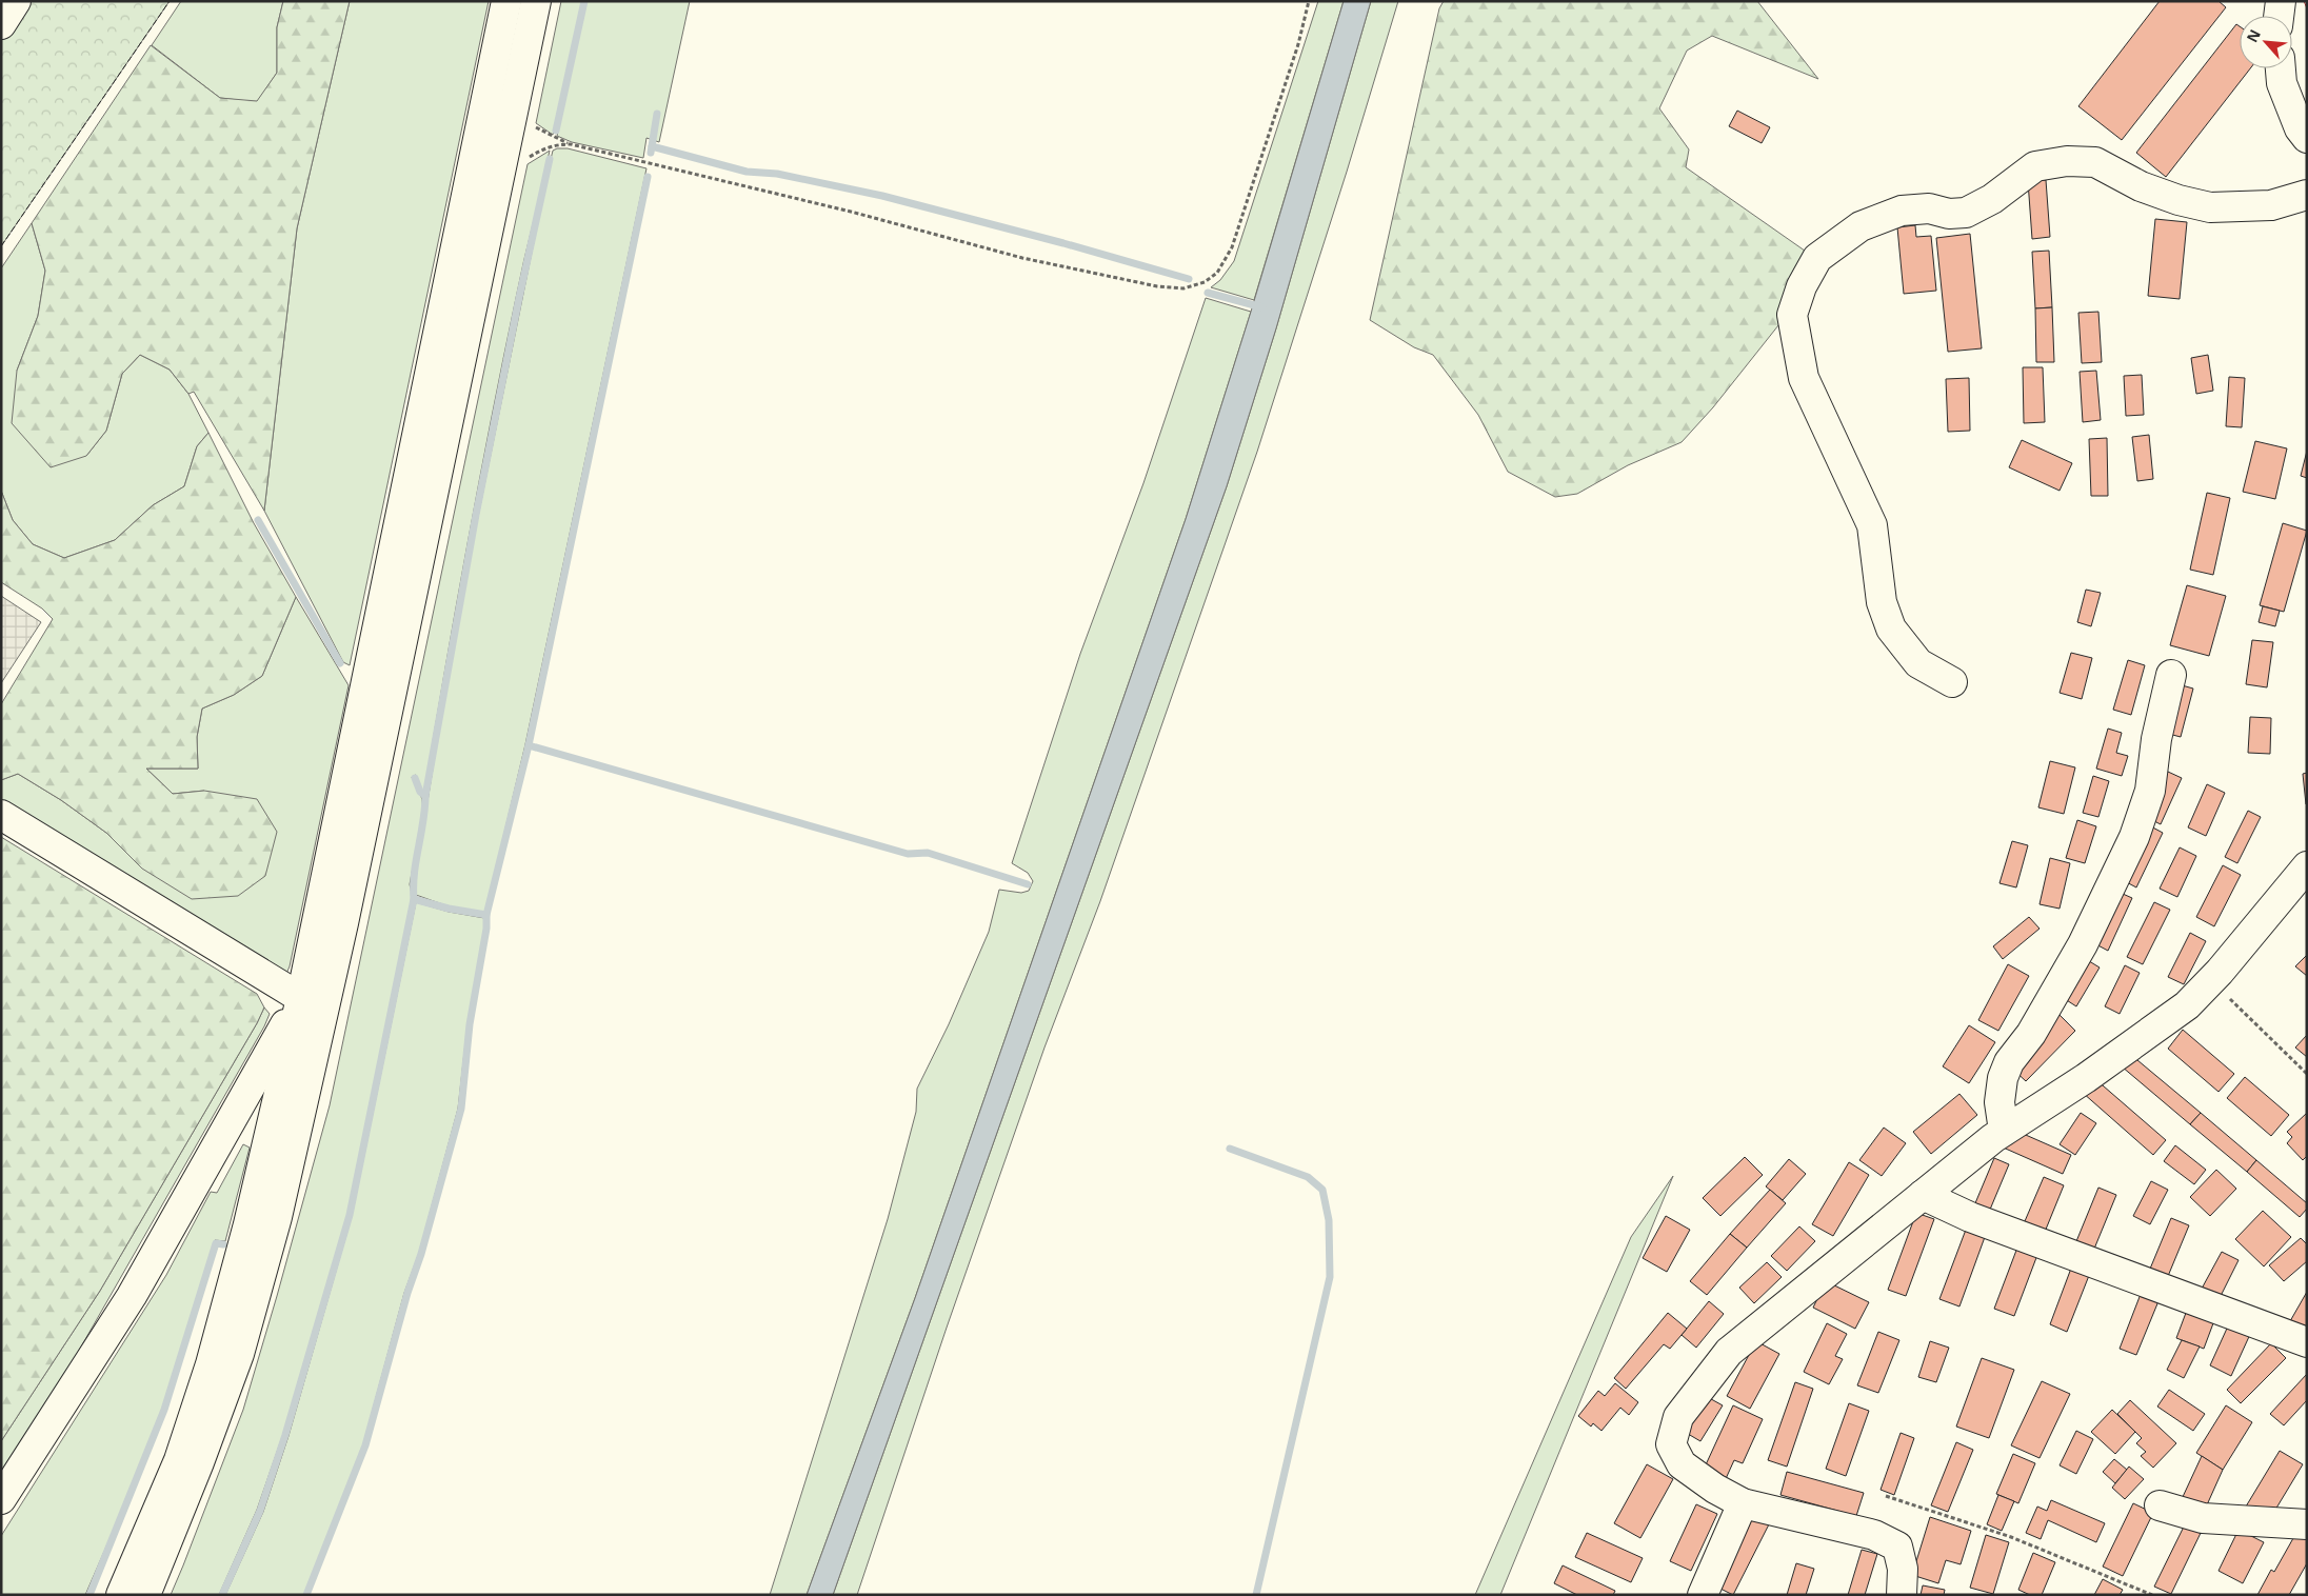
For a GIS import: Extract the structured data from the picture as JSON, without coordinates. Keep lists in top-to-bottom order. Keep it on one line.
{"north":"top left"}
